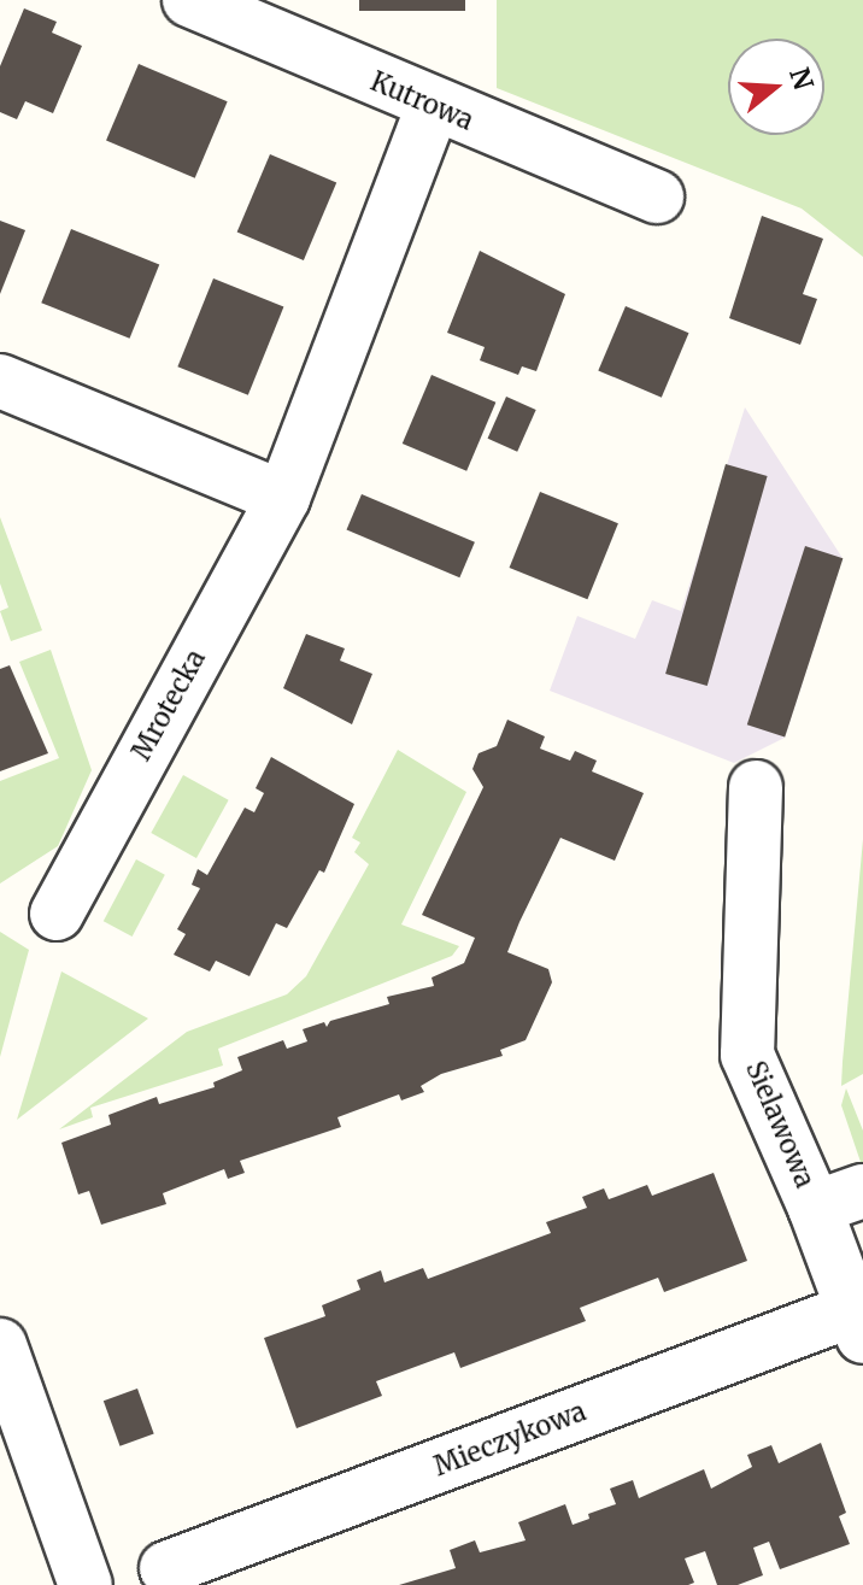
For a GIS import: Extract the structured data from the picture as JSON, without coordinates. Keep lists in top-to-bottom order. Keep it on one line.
{"streets":{"street":["Kutrowa","Mrotecka","Sielawowa","Mieczykowa"]},"crossings":[["Kutrowa","Mrotecka"],["Sielawowa","Mieczykowa"]],"north":"right"}
